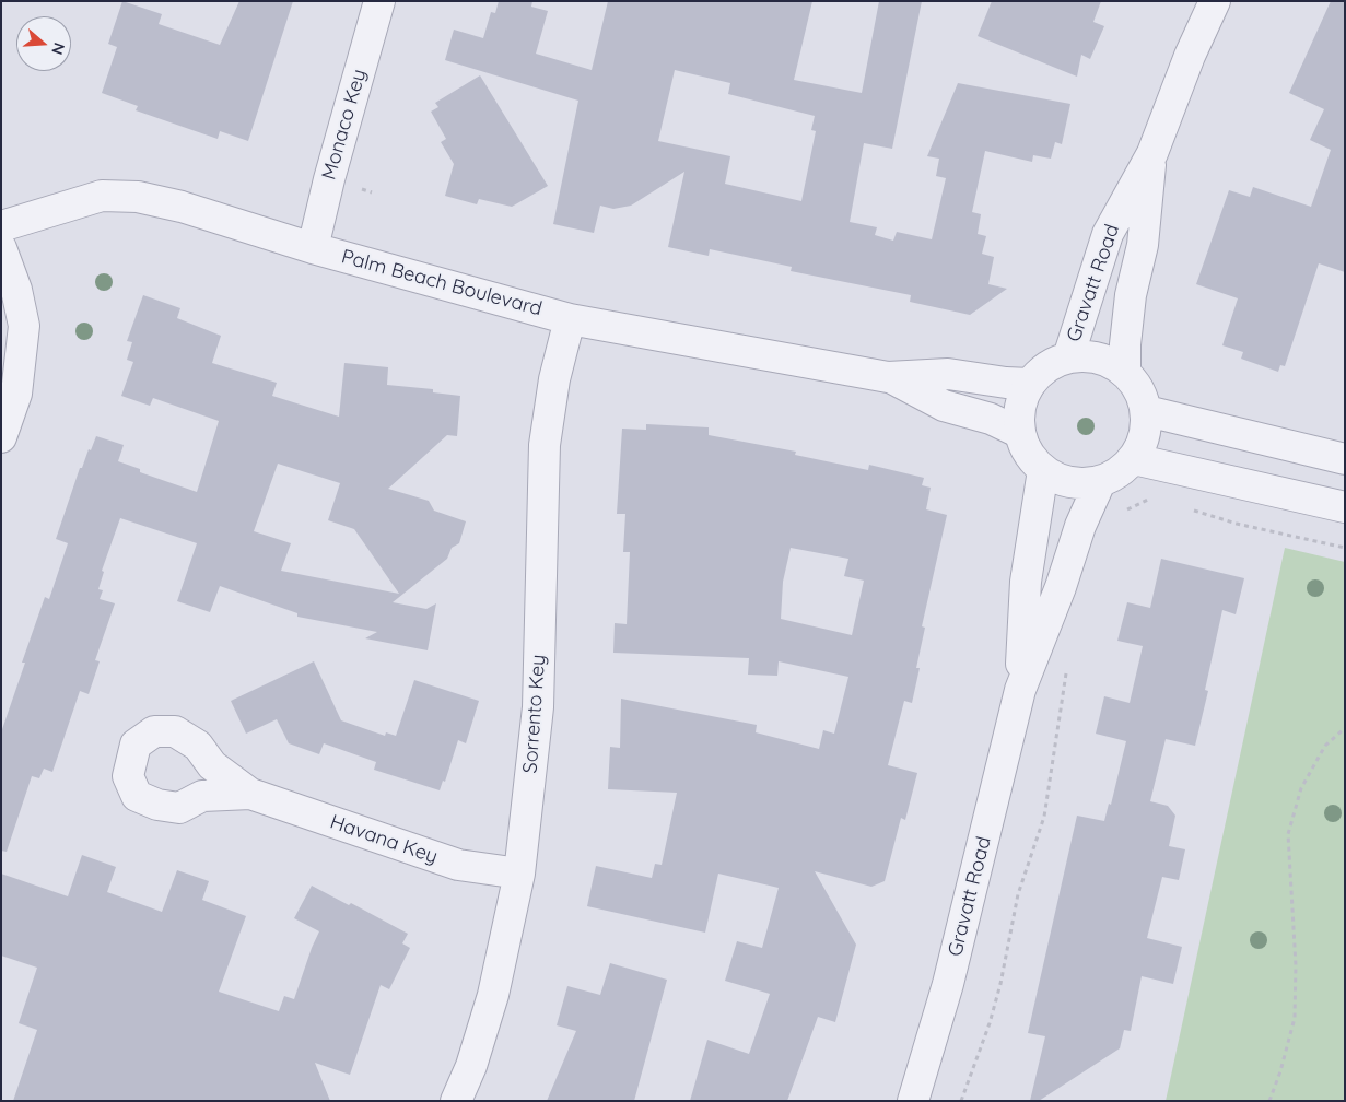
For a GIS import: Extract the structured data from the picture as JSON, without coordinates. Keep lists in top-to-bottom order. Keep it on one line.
{"streets":{"street":["Monaco Key","Palm Beach Boulevard","Gravatt Road","Sorrento Key","Havana Key"]},"crossings":[["Monaco Key","Palm Beach Boulevard"],["Palm Beach Boulevard","Gravatt Road"],["Palm Beach Boulevard","Sorrento Key"],["Sorrento Key","Havana Key"]],"north":"right"}
